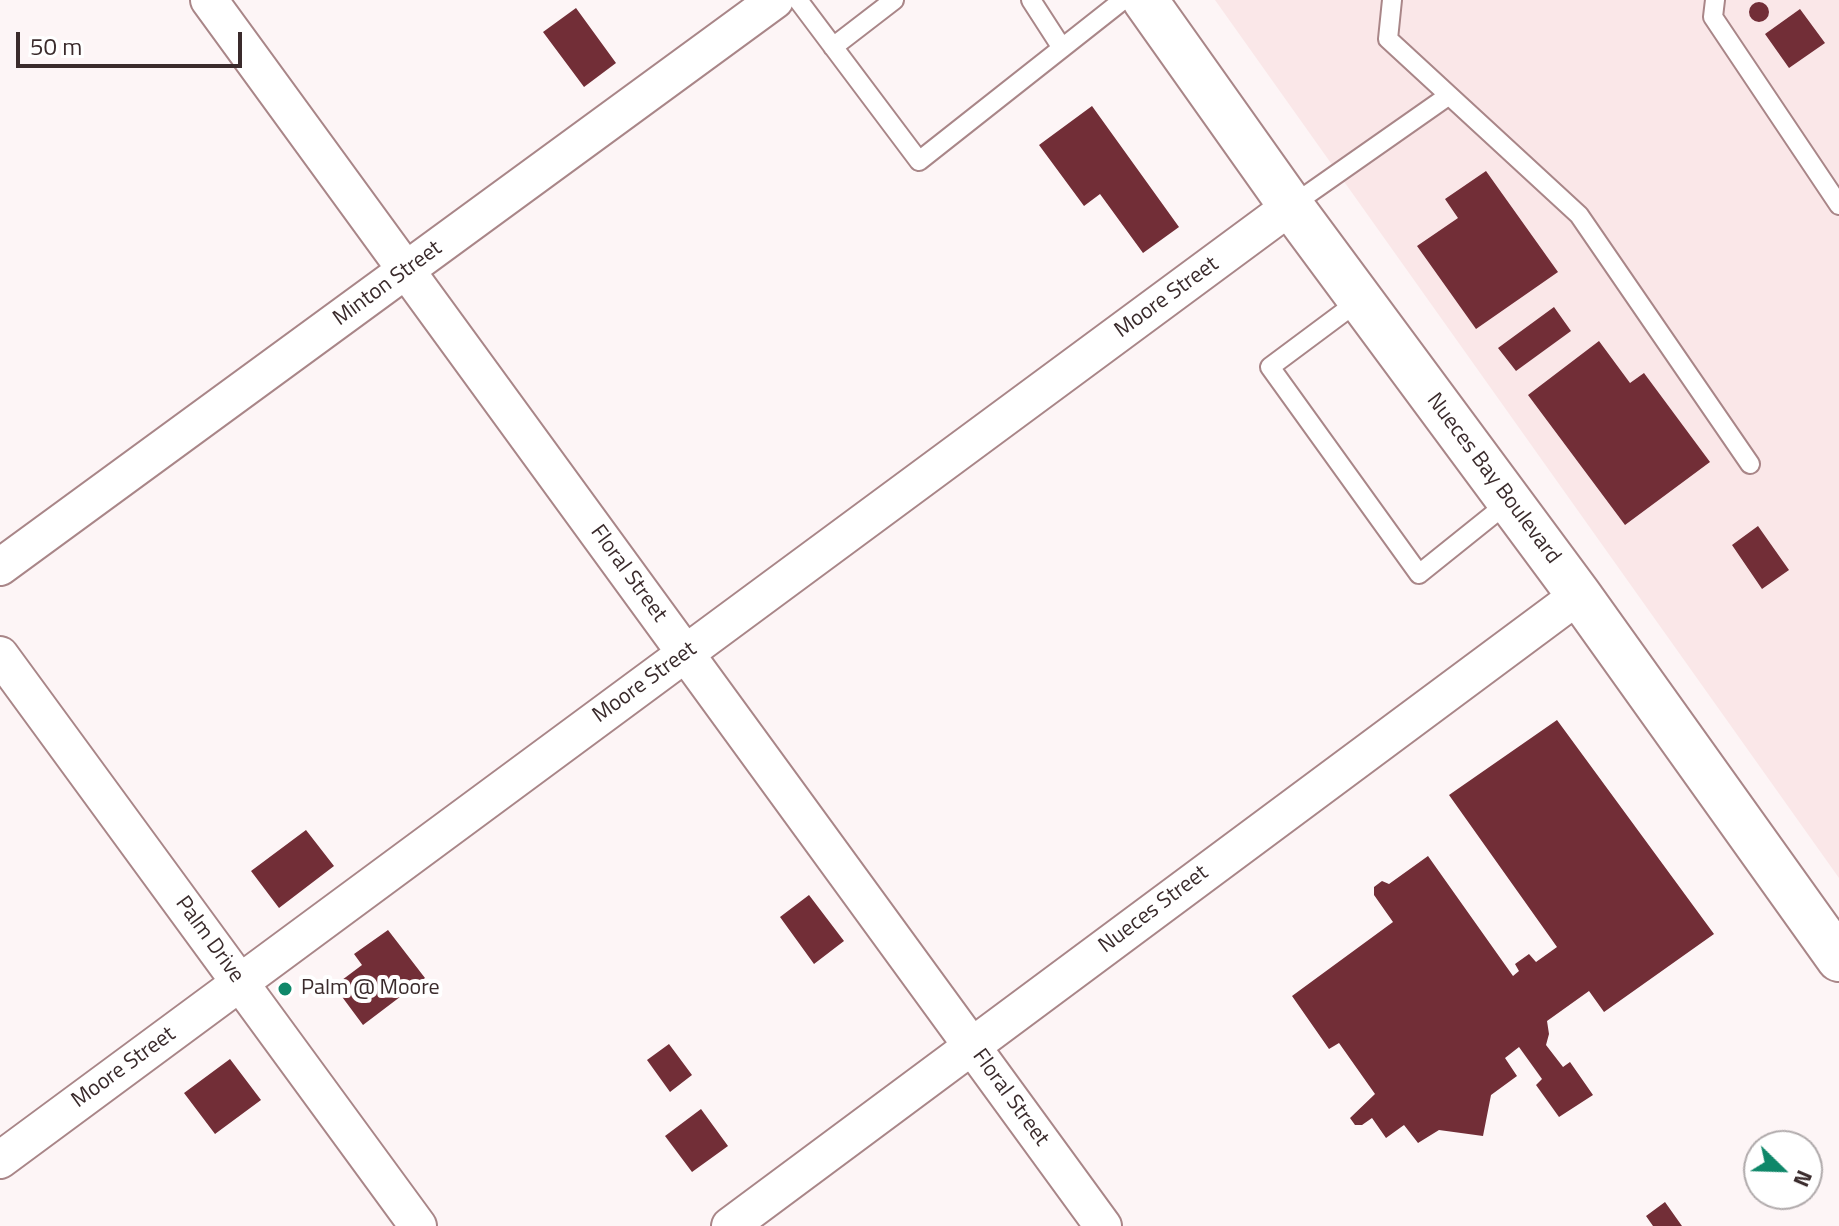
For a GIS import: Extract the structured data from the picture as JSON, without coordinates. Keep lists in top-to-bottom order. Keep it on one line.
{"streets":{"street":["Minton Street","Moore Street","Nueces Bay Boulevard","Floral Street","Nueces Street","Palm Drive"]},"crossings":[["Minton Street","Floral Street"],["Moore Street","Nueces Bay Boulevard"],["Moore Street","Floral Street"],["Moore Street","Palm Drive"],["Nueces Bay Boulevard","Nueces Street"],["Floral Street","Nueces Street"]],"places":["Palm @ Moore"],"scale_bar":"50 m","north":"bottom right"}
